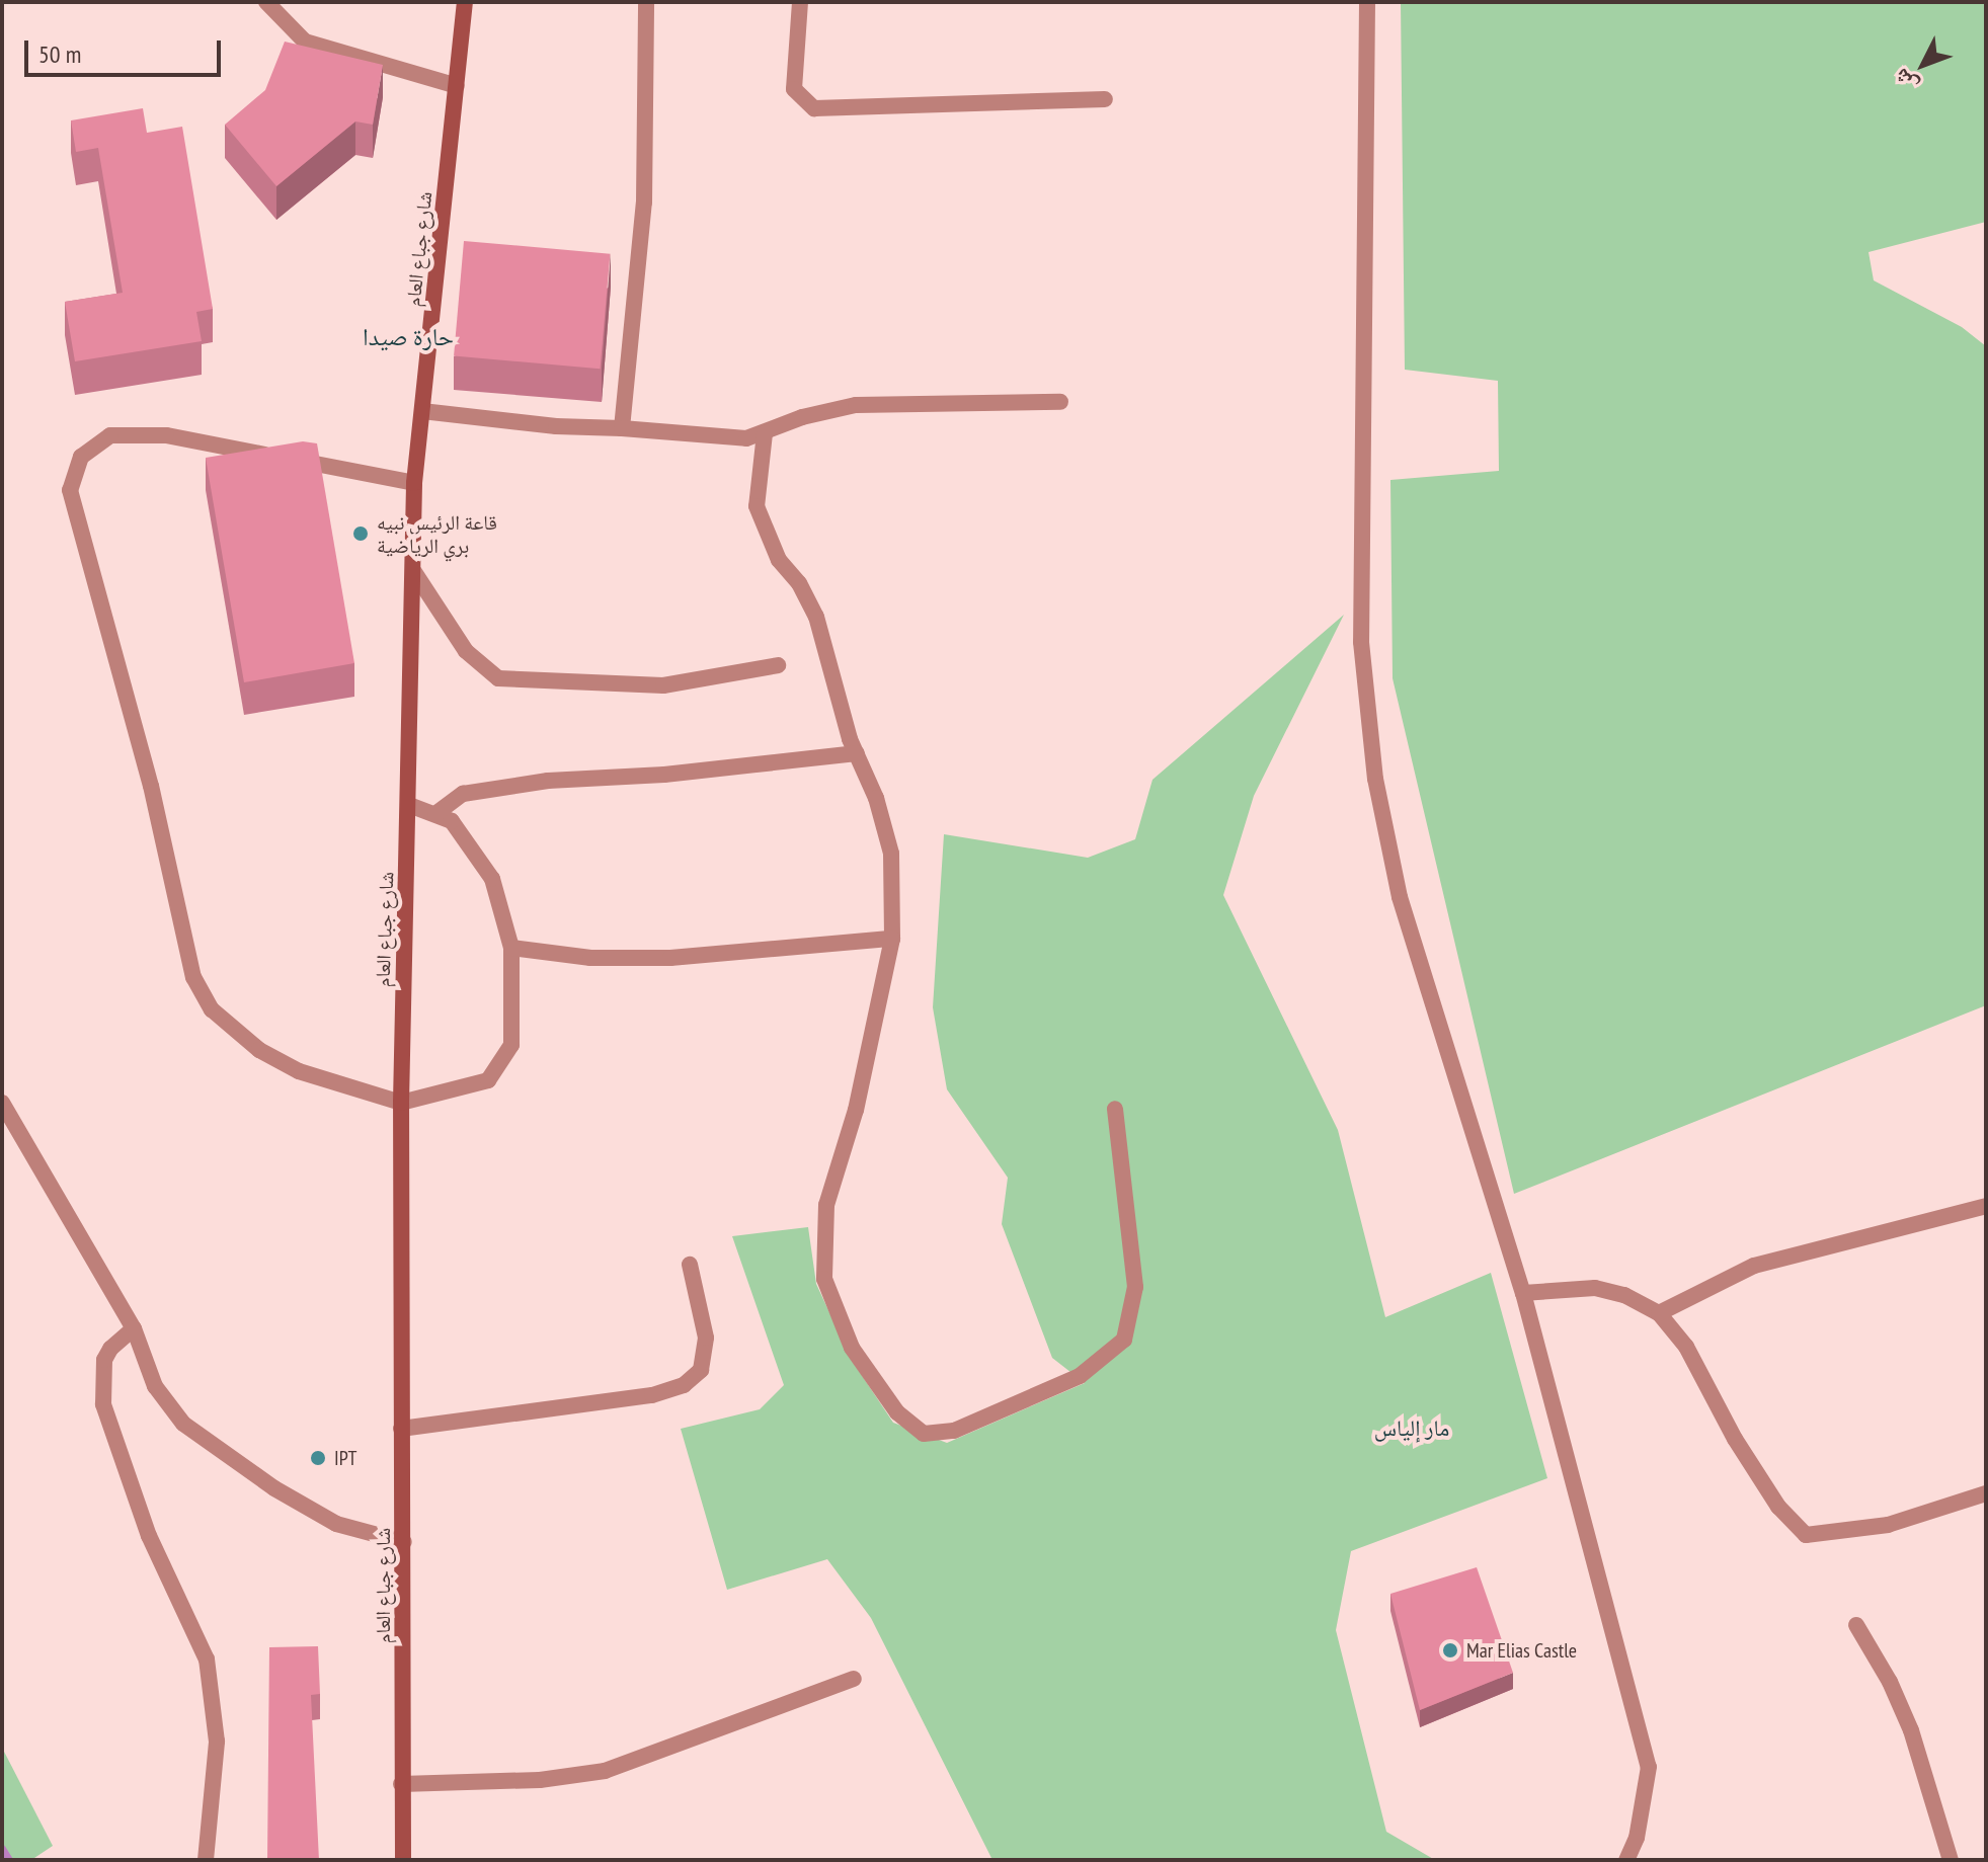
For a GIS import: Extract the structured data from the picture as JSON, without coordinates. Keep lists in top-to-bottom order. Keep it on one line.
{"streets":{"main road":["شارع جباع العام"]},"districts":["حارة صيدا","مار إلياس"],"places":["قاعة الرئيس نبيه بري الرياضية","IPT","Mar Elias Castle"],"scale_bar":"50 m","north":"bottom left"}
